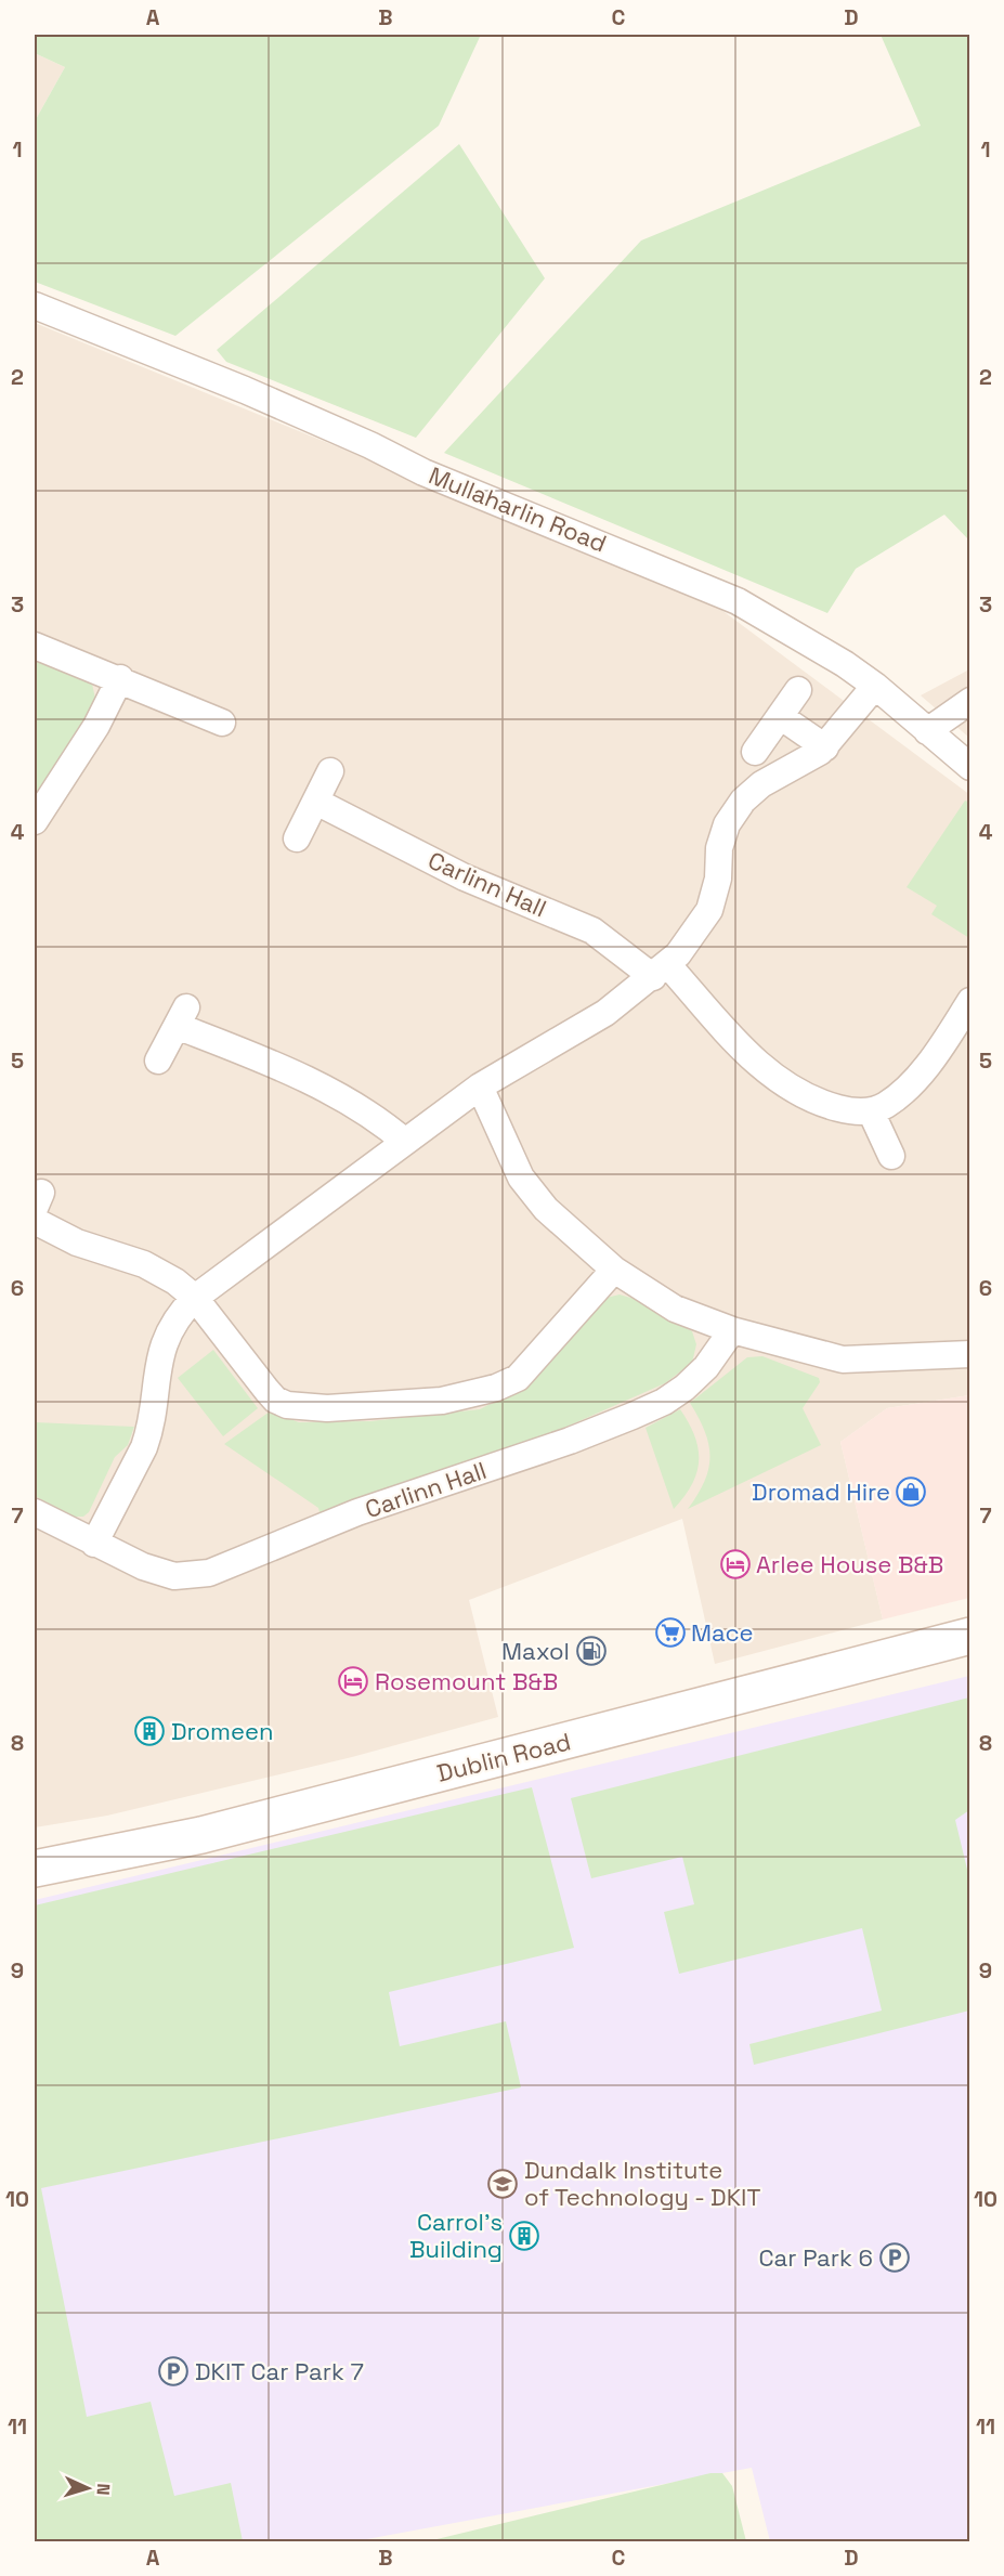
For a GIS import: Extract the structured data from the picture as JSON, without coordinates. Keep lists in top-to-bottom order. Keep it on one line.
{"streets":{"main road":["Dublin Road"],"street":["Mullaharlin Road","Carlinn Hall"]},"places":{"shop":["Dromad Hire"],"hotel":["Arlee House B&B","Rosemount B&B"],"supermarket":["Mace"],"fuel station":["Maxol"],"building":["Dromeen","Carrol's Building"],"school or university":["Dundalk Institute of Technology - DKIT"],"parking":["Car Park 6","DKIT Car Park 7"]},"north":"right","grid":{"columns":["A","B","C","D"],"rows":["1","2","3","4","5","6","7","8","9","10","11"]}}
